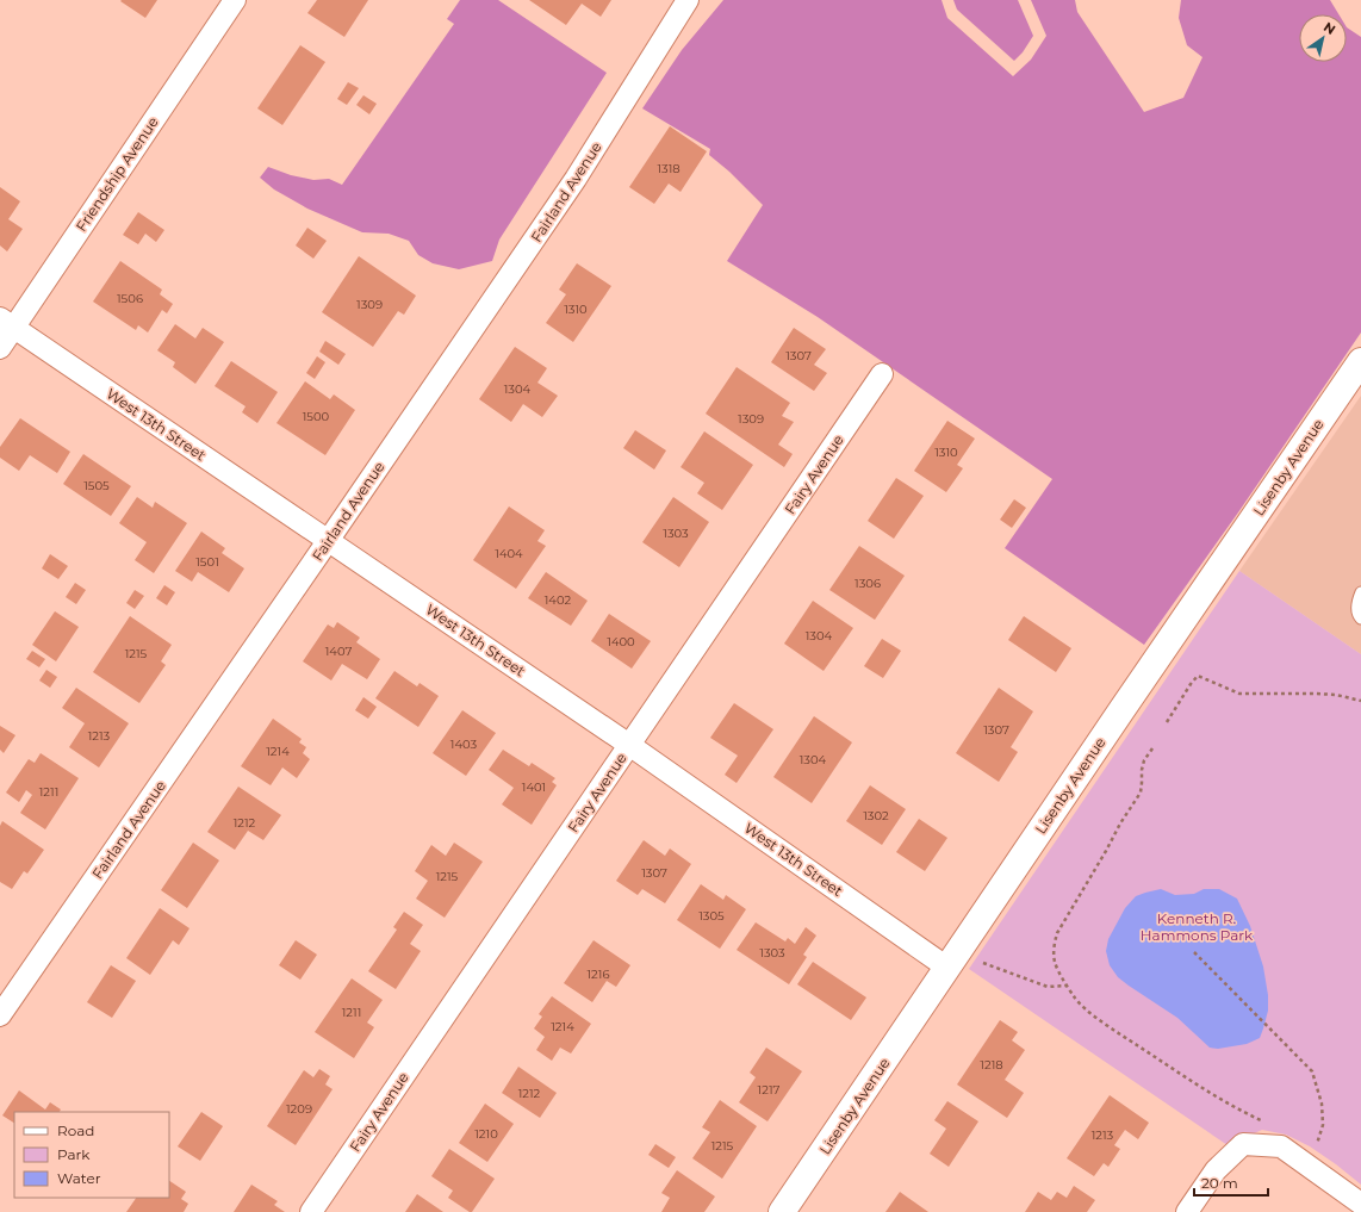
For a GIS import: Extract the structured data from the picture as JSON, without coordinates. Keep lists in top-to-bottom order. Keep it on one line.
{"streets":{"main road":["Lisenby Avenue"],"street":["Friendship Avenue","Fairland Avenue","West 13th Street","Fairy Avenue"]},"crossings":[["Friendship Avenue","West 13th Street"],["Fairland Avenue","West 13th Street"],["West 13th Street","Lisenby Avenue"],["West 13th Street","Fairy Avenue"]],"parks":["Kenneth R. Hammons Park"],"house_numbers":["1318","1506","1309","1310","1307","1304","1500","1309","1310","1505","1303","1404","1501","1306","1402","1304","1400","1407","1215","1307","1213","1403","1214","1304","1401","1211","1302","1212","1307","1215","1305","1303","1216","1211","1214","1218","1217","1212","1209","1210","1213","1215"],"legend":["Road","Park","Water"],"scale_bar":"20 m","north":"top right"}
